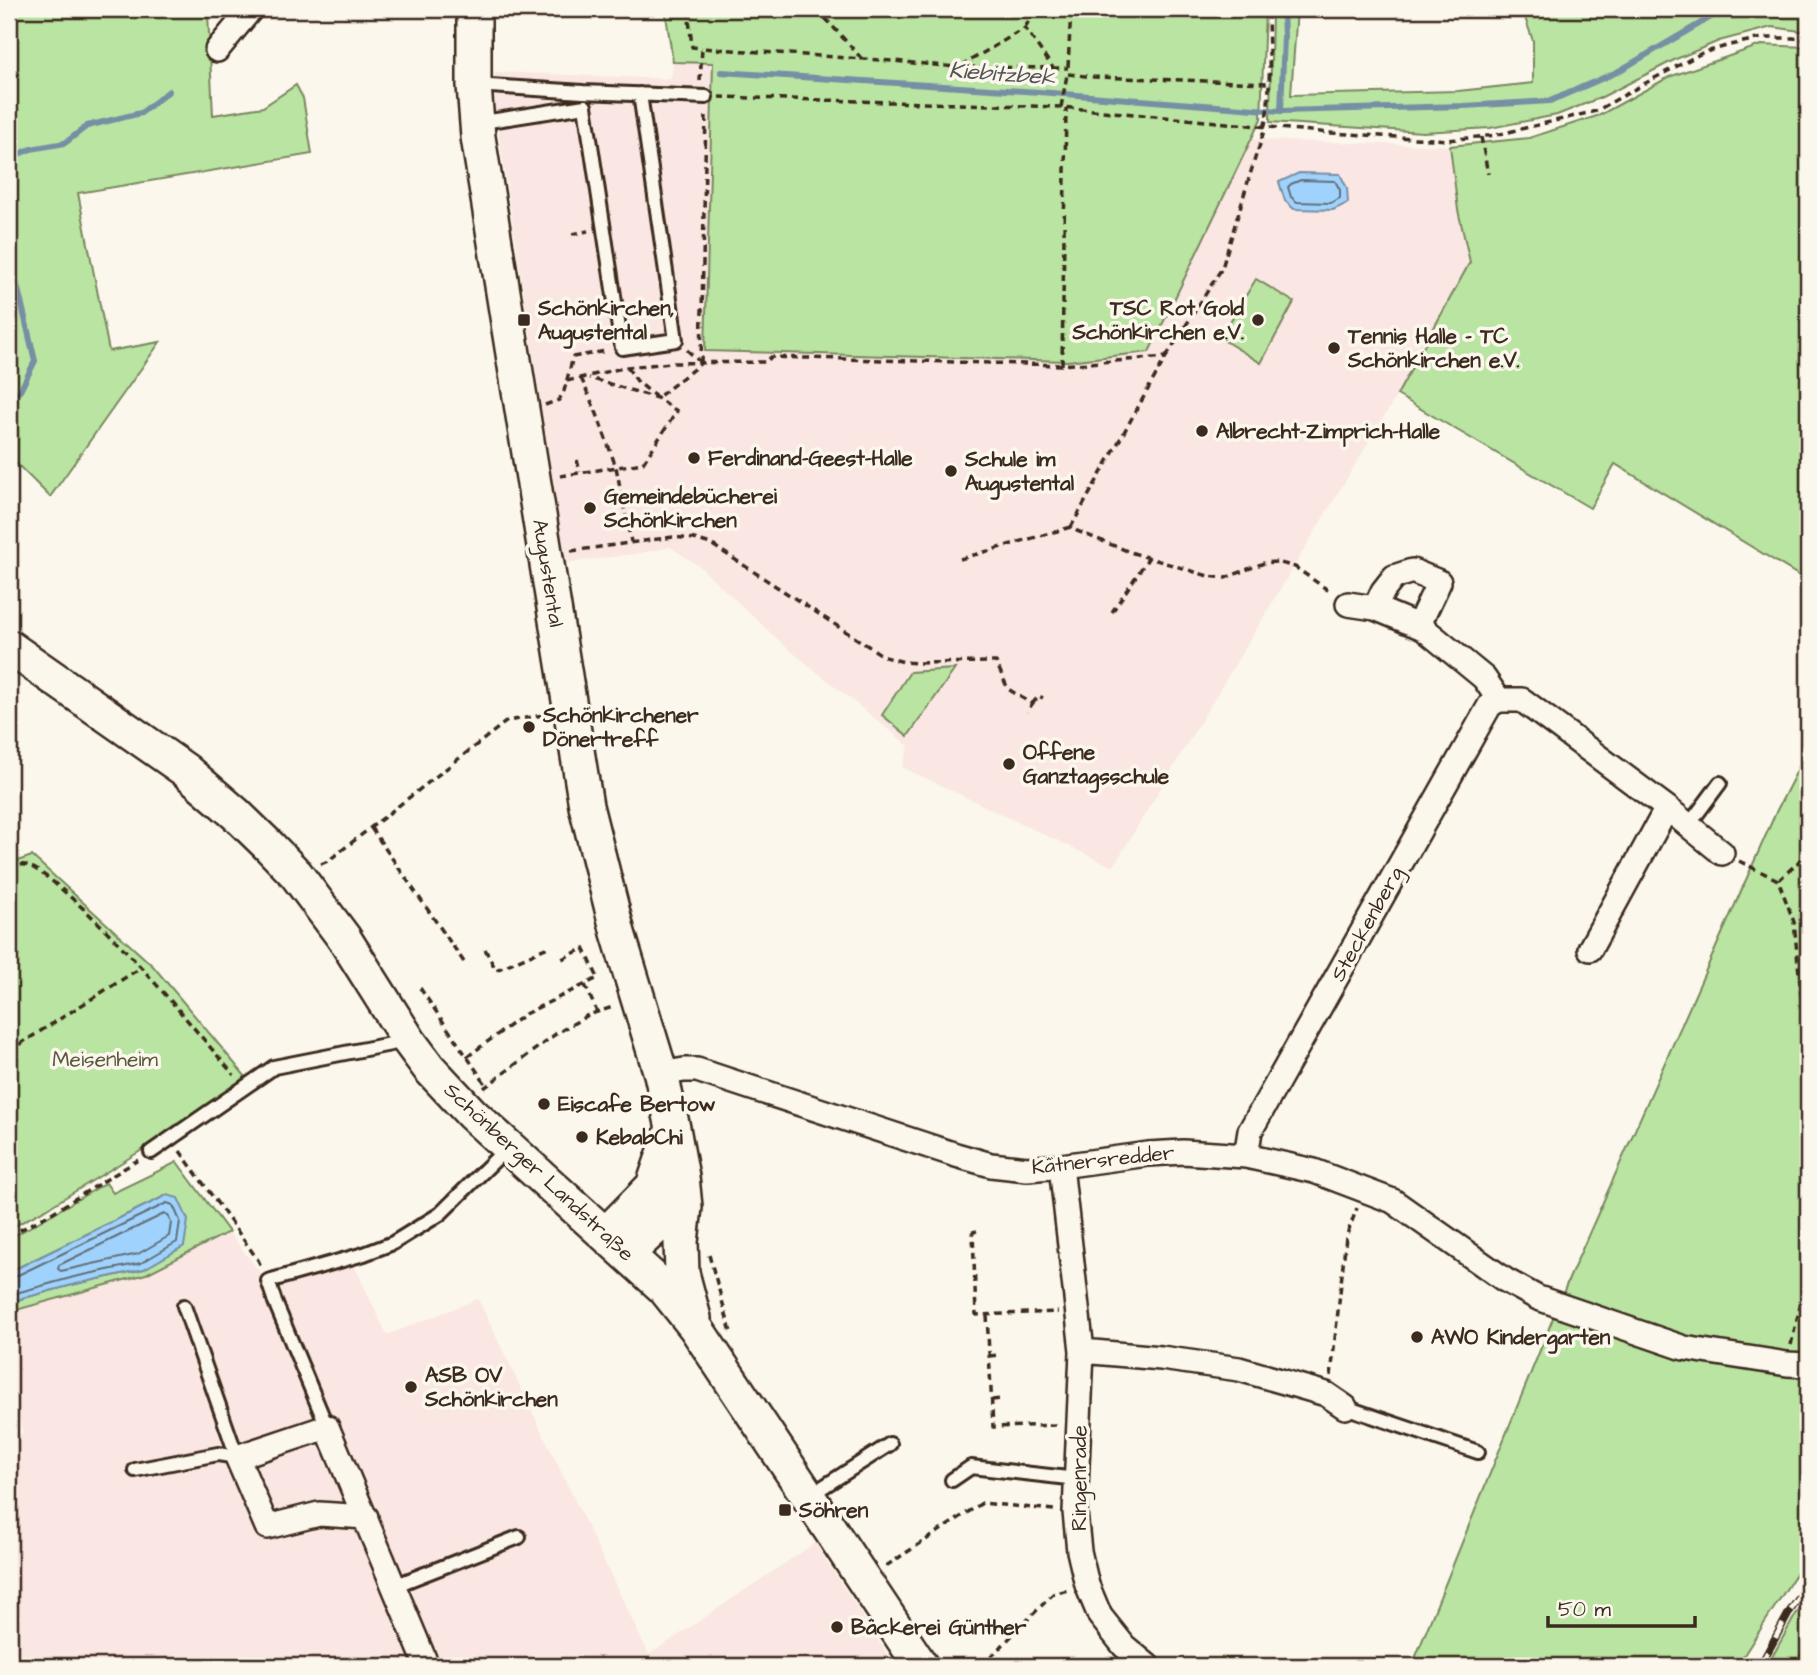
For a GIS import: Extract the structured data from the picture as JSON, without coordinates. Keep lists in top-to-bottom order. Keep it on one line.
{"streets":{"street":["Augustental","Steckenberg","Kätnersredder","Schönberger Landstraße","Ringenrade"]},"crossings":[["Augustental","Kätnersredder"],["Augustental","Schönberger Landstraße"],["Steckenberg","Kätnersredder"],["Kätnersredder","Ringenrade"]],"water":["Kiebitzbek"],"parks":["Meisenheim"],"places":{"transit":["Schönkirchen, Augustental","Söhren"],"other":["TSC Rot Gold Schönkirchen e.V.","Tennis Halle - TC Schönkirchen e.V.","Albrecht-Zimprich-Halle","Ferdinand-Geest-Halle","Schule im Augustental","Gemeindebücherei Schönkirchen","Schönkirchener Dönertreff","Offene Ganztagsschule","Eiscafe Bertow","KebabChi","AWO Kindergarten","ASB OV Schönkirchen","Bäckerei Günther"]},"scale_bar":"50 m"}
